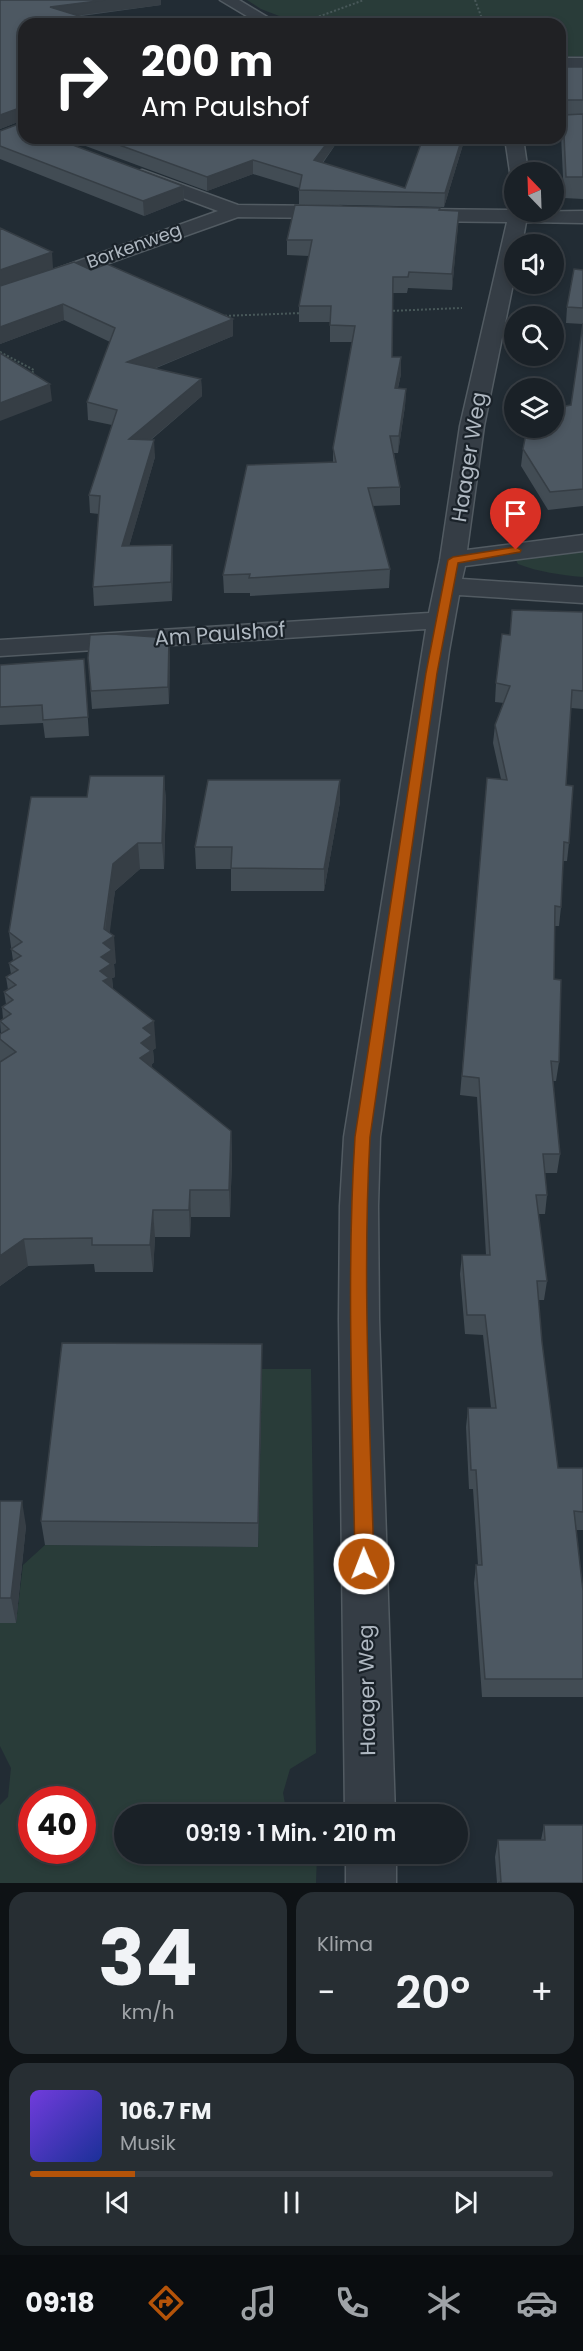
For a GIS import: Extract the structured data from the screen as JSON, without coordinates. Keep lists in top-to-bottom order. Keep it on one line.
{"streets":{"street":["Borkenweg","Haager Weg","Am Paulshof"]},"crossings":[["Haager Weg","Am Paulshof"]],"north":"top left","page":{"turn":["200 m","Am Paulshof"],"limit":"40","trip":"09:19 · 1 Min. · 210 m","tile":[["34","km/h"],"Klima"],"heat":["−","20°","+"],"song":["106.7 FM","Musik"],"tabs":"09:18"}}
